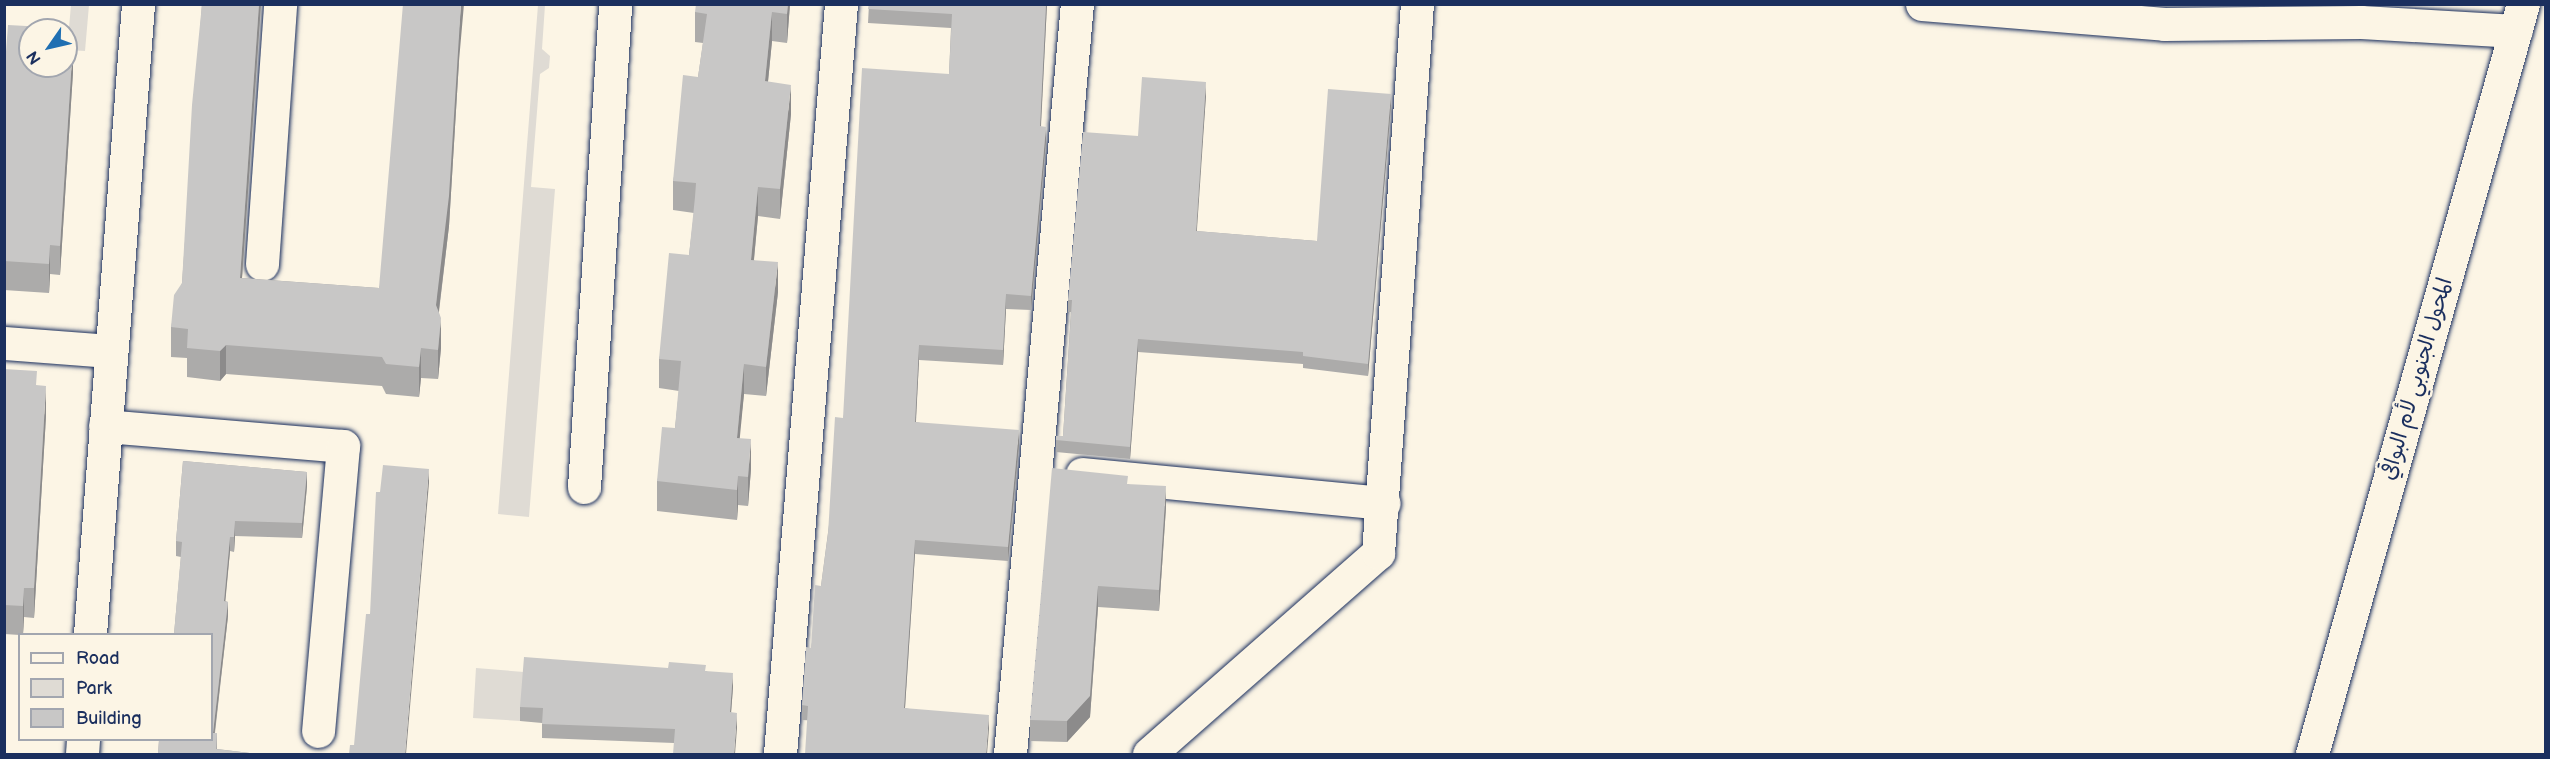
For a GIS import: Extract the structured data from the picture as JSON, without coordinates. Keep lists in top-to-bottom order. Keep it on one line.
{"streets":{"street":["المحول الجنوبي لأم البواقي"]},"legend":["Road","Park","Building"],"north":"bottom left"}
